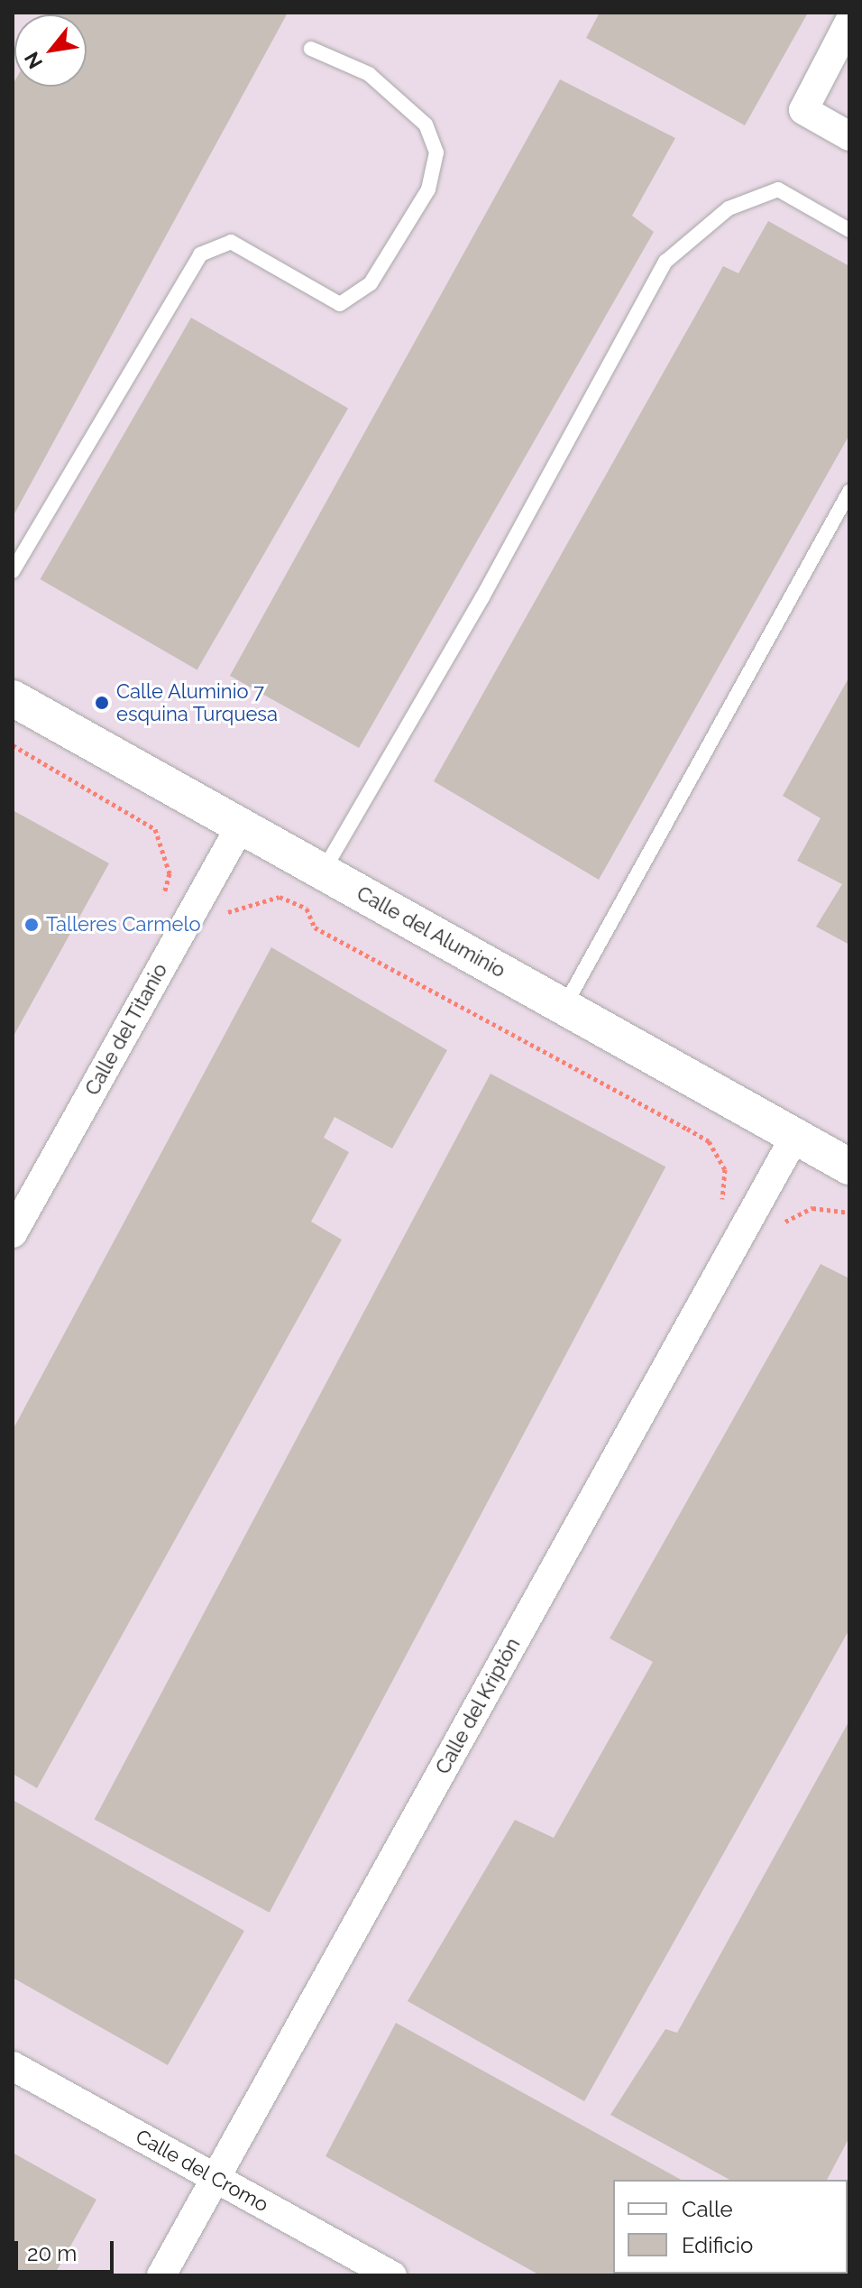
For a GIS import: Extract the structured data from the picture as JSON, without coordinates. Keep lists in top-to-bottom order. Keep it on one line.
{"streets":{"street":["Calle del Aluminio","Calle del Titanio","Calle del Kriptón","Calle del Cromo"]},"crossings":[["Calle del Aluminio","Calle del Titanio"],["Calle del Aluminio","Calle del Kriptón"],["Calle del Kriptón","Calle del Cromo"]],"places":["Calle Aluminio 7 esquina Turquesa","Talleres Carmelo"],"legend":["Calle","Edificio"],"scale_bar":"20 m","north":"bottom left"}
